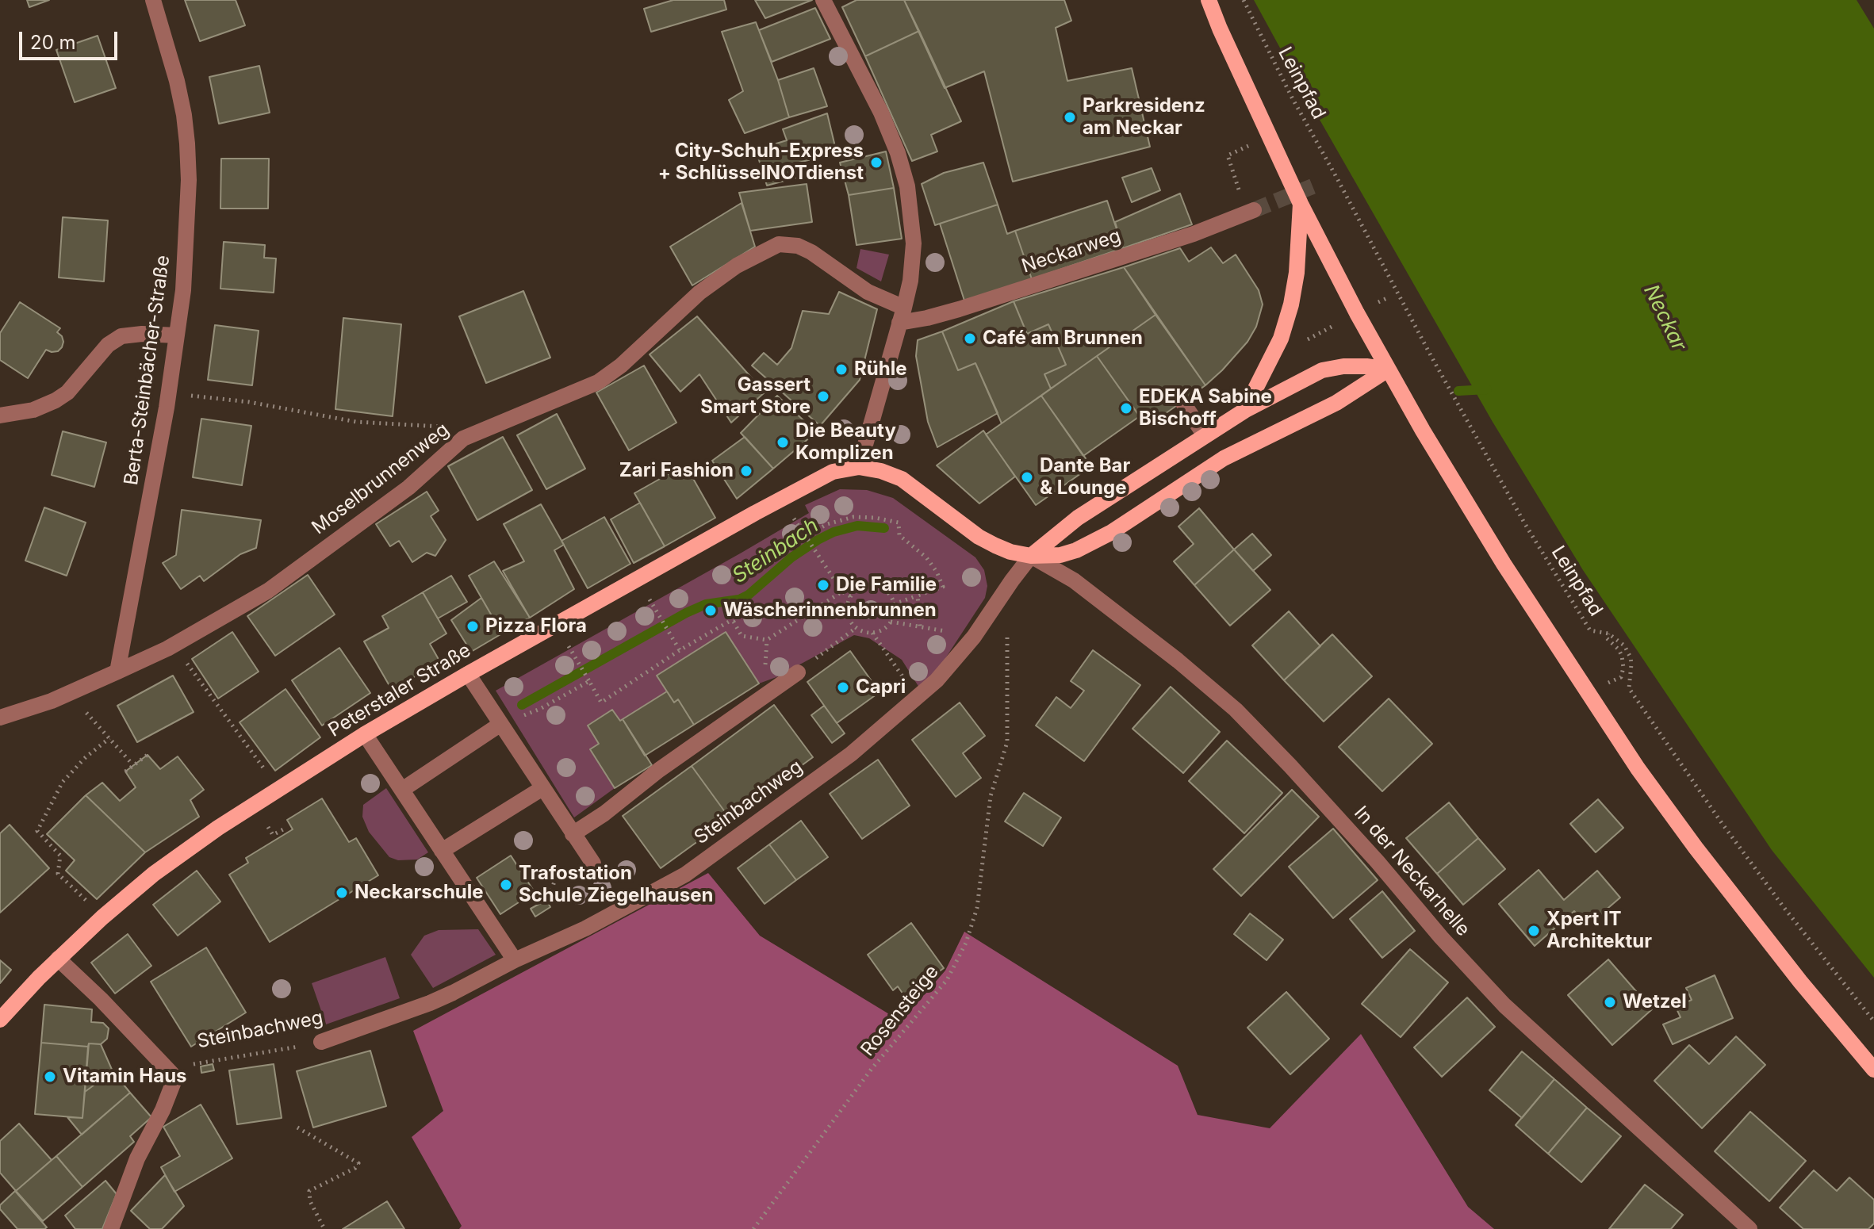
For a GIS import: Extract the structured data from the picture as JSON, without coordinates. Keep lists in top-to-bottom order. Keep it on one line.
{"streets":{"main road":["Peterstaler Straße"],"street":["Neckarweg","Berta-Steinbächer-Straße","Moselbrunnenweg","Steinbachweg","In der Neckarhelle"],"path":["Leinpfad","Rosensteige"]},"crossings":[["Neckarweg","Moselbrunnenweg"],["Berta-Steinbächer-Straße","Moselbrunnenweg"],["Peterstaler Straße","Steinbachweg"],["Peterstaler Straße","In der Neckarhelle"],["Steinbachweg","In der Neckarhelle"]],"water":["Neckar","Steinbach"],"places":["Parkresidenz am Neckar","City-Schuh-Express + SchlüsselNOTdienst","Café am Brunnen","Rühle","Gassert Smart Store","EDEKA Sabine Bischoff","Die Beauty Komplizen","Zari Fashion","Dante Bar & Lounge","Die Familie","Wäscherinnenbrunnen","Pizza Flora","Capri","Trafostation Schule Ziegelhausen","Neckarschule","Xpert IT Architektur","Wetzel","Vitamin Haus"],"scale_bar":"20 m"}
